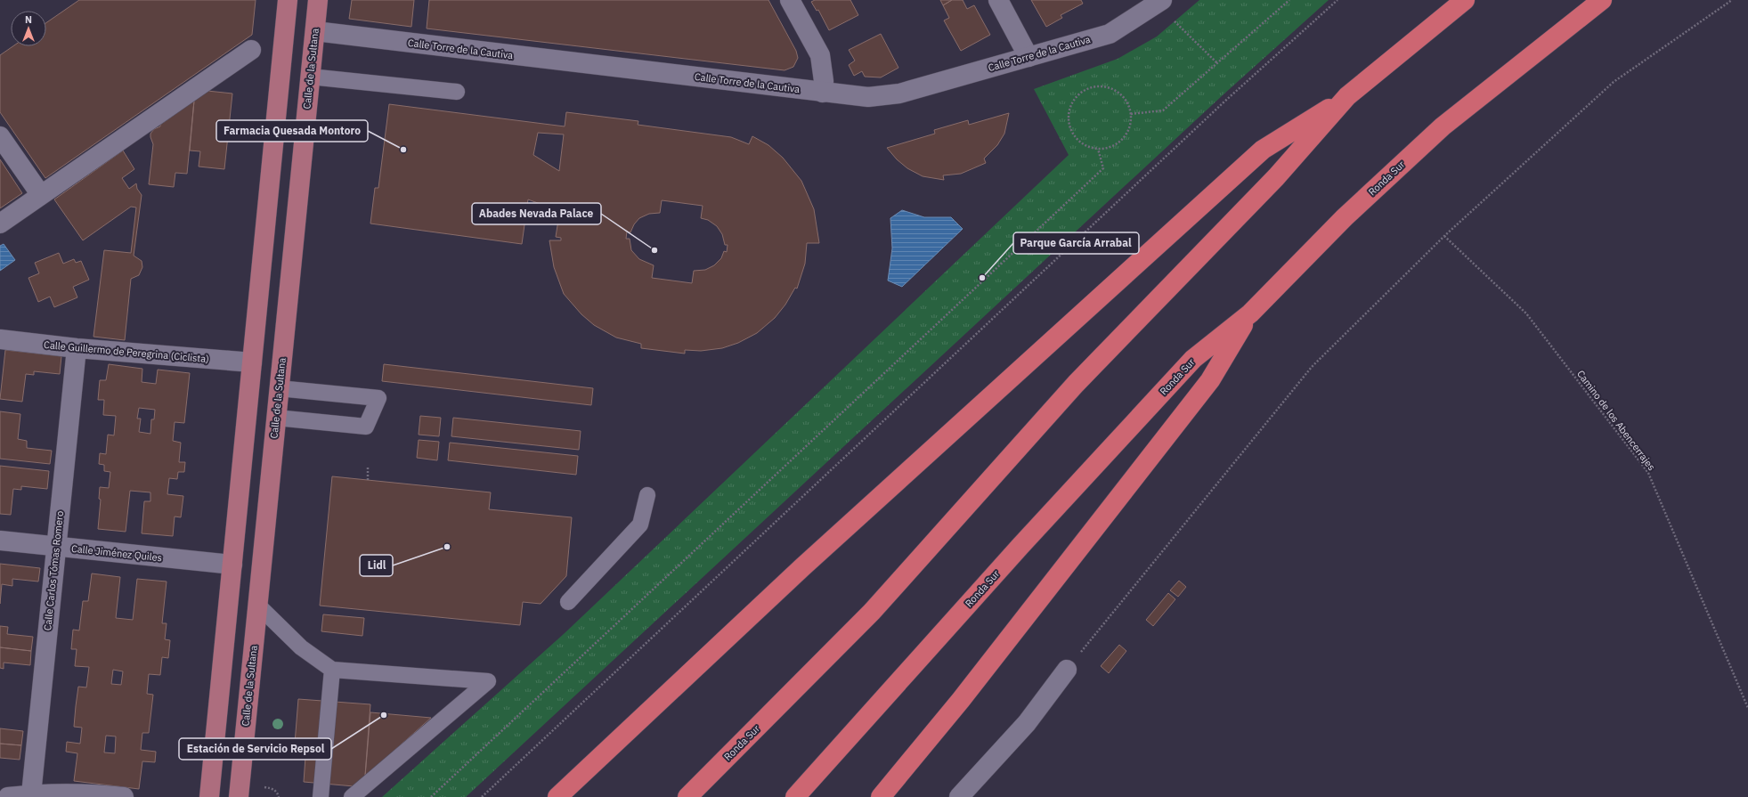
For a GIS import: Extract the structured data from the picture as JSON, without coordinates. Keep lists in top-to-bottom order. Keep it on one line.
{"streets":{"highway":["Ronda Sur"],"main road":["Calle de la Sultana"],"street":["Calle Torre de la Cautiva","Calle Guillermo de Peregrina (Ciclista)","Calle Jiménez Quiles","Calle Carlos Tómas Romero"],"path":["Camino de los Abencerrajes"]},"crossings":[["Calle Torre de la Cautiva","Calle de la Sultana"],["Calle Guillermo de Peregrina (Ciclista)","Calle Carlos Tómas Romero"],["Calle Jiménez Quiles","Calle Carlos Tómas Romero"]],"places":["Farmacia Quesada Montoro","Abades Nevada Palace","Parque García Arrabal","Lidl","Estación de Servicio Repsol"],"north":"top"}
